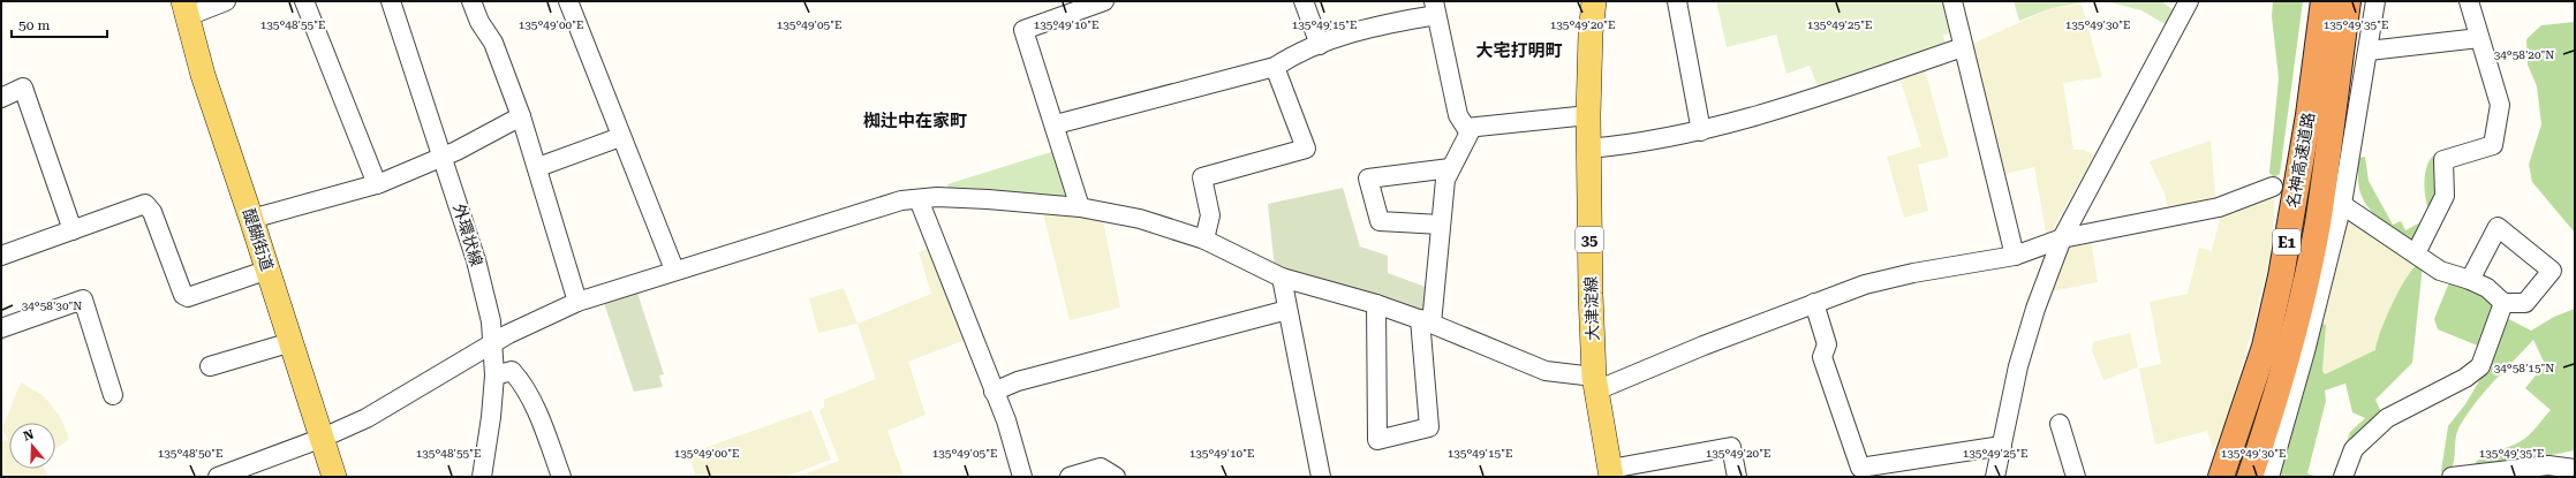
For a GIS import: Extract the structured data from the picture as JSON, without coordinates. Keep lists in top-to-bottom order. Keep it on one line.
{"streets":{"highway":["名神高速道路","E1"],"main road":["醍醐街道","35","大津淀線"],"street":["外環状線"]},"districts":["大宅打明町","椥辻中在家町"],"scale_bar":"50 m","north":"top","coordinates":["135°49'00\"E","135°49'35\"E","135°48'55\"E","135°49'05\"E","135°49'10\"E","135°49'15\"E","135°49'20\"E","135°49'25\"E","135°49'30\"E","34°58'20\"N","34°58'30\"N","34°58'15\"N","135°48'50\"E"]}
